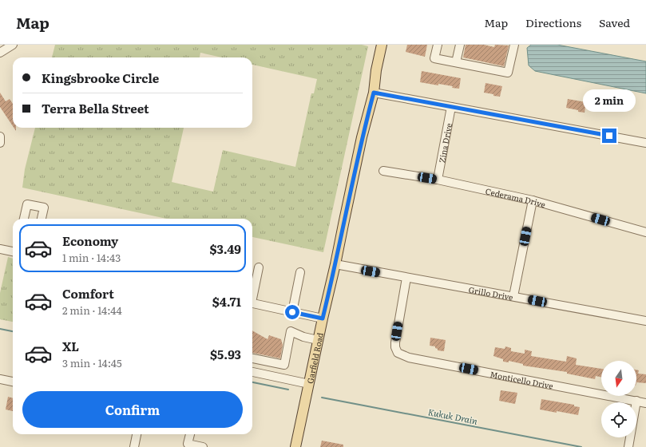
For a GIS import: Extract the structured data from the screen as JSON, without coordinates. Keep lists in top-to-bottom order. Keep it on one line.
{"streets":{"main road":["Garfield Road"],"street":["Zina Drive","Cederama Drive","Grillo Drive","Monticello Drive"]},"crossings":[["Zina Drive","Cederama Drive"],["Grillo Drive","Garfield Road"],["Grillo Drive","Monticello Drive"]],"water":["Kukuk Drain"],"north":"bottom","page":{"header":"Map","nav":["Map","Directions","Saved"],"banner":["Kingsbrooke Circle","Terra Bella Street"],"bubble":"2 min","list":[{"name":"Economy","note":"1 min · 14:43","value":"$3.49"},{"name":"Comfort","note":"2 min · 14:44","value":"$4.71"},{"name":"XL","note":"3 min · 14:45","value":"$5.93"}],"buttons":"Confirm"}}
